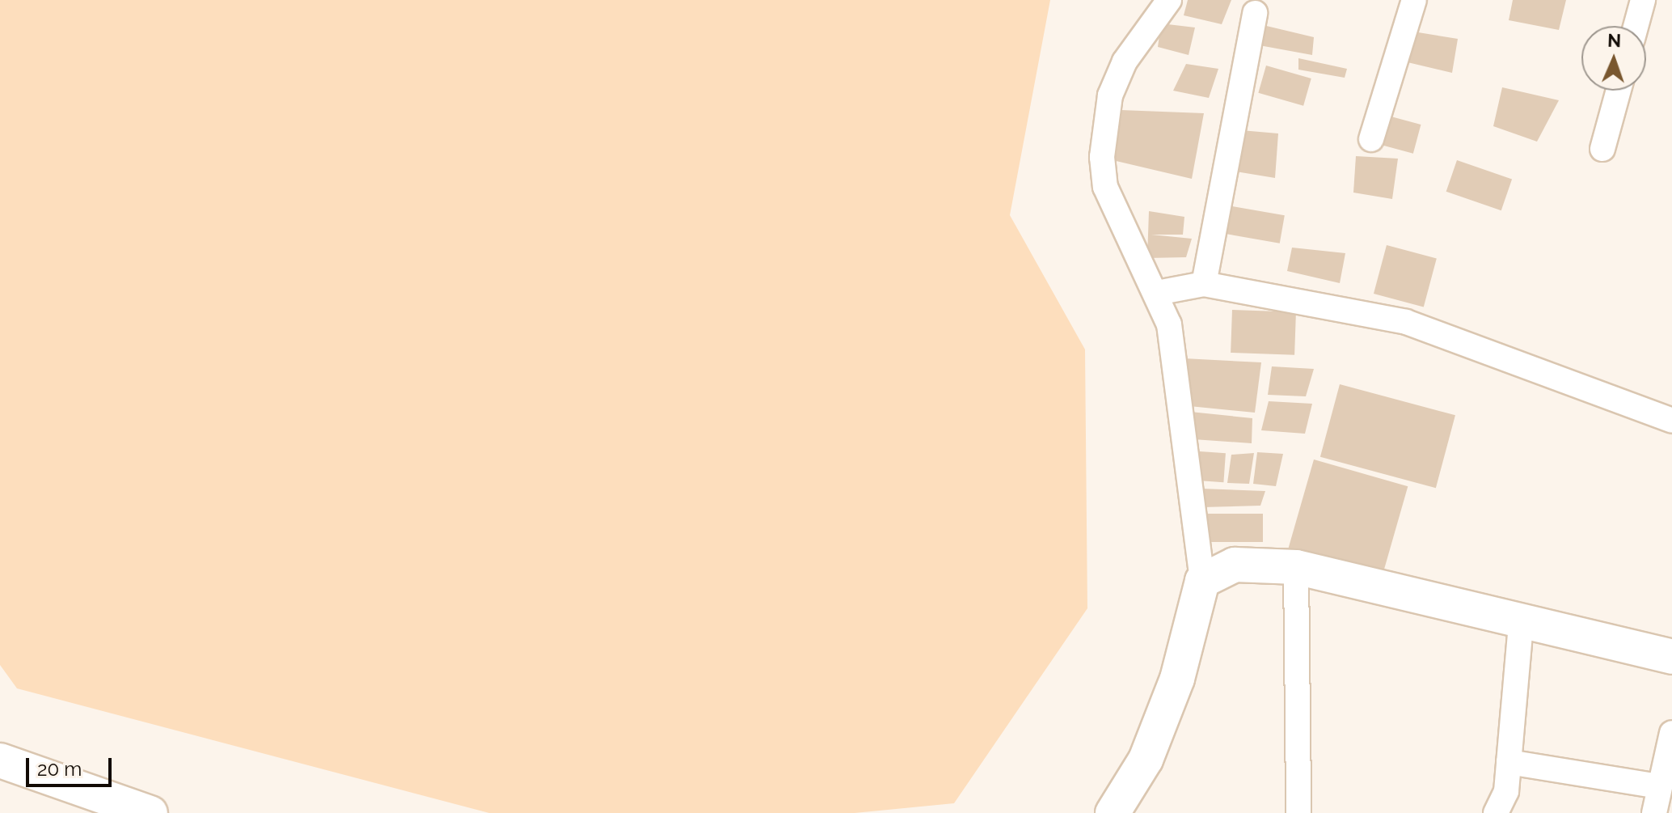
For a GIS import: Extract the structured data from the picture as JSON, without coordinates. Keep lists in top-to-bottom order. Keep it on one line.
{"scale_bar":"20 m","north":"top"}
